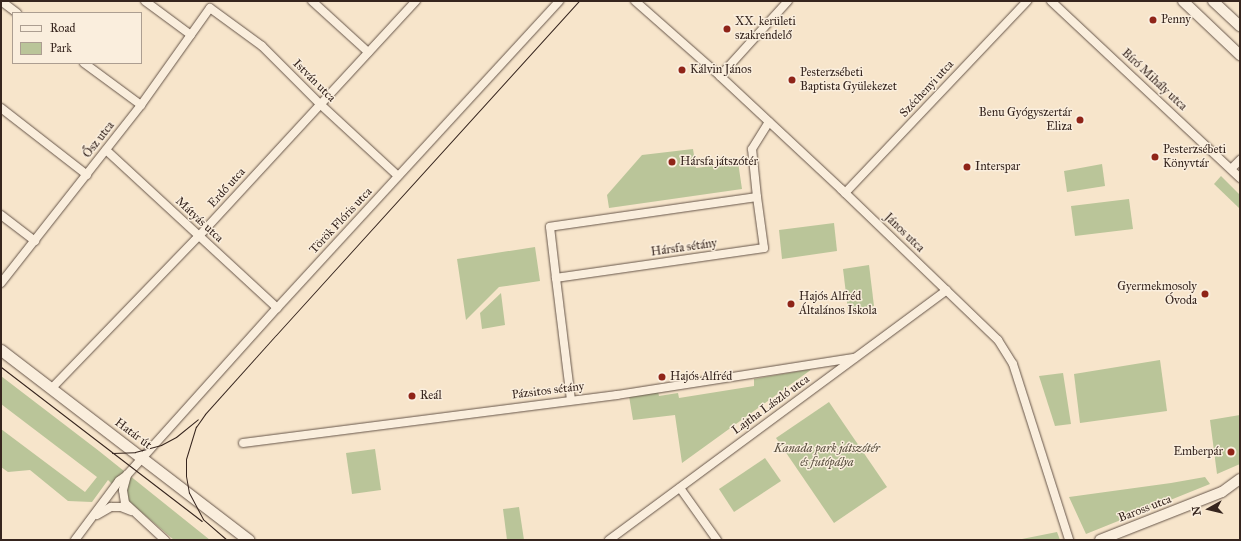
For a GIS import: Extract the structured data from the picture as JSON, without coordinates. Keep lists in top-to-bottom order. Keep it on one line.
{"streets":{"main road":["Határ út"],"street":["Bíró Mihály utca","István utca","Széchenyi utca","Ősz utca","Erdő utca","Mátyás utca","Török Flóris utca","János utca","Hársfa sétány","Pázsitos sétány","Lajtha László utca","Baross utca"]},"crossings":[["István utca","Ősz utca"],["István utca","Erdő utca"],["István utca","Török Flóris utca"],["Széchenyi utca","János utca"],["Ősz utca","Mátyás utca"],["Erdő utca","Mátyás utca"],["Erdő utca","Határ út"],["Mátyás utca","Török Flóris utca"],["Török Flóris utca","Határ út"],["János utca","Hársfa sétány"],["János utca","Lajtha László utca"],["Pázsitos sétány","Lajtha László utca"]],"parks":["Kanada park játszótér és futópálya"],"places":["Penny","XX. kerületi szakrendelő","Kálvin János","Pesterzsébeti Baptista Gyülekezet","Benu Gyógyszertár Eliza","Pesterzsébeti Könyvtár","Hársfa játszótér","Interspar","Gyermekmosoly Óvoda","Hajós Alfréd Általános Iskola","Hajós Alfréd","Reál","Emberpár"],"legend":["Road","Park"],"north":"left"}
